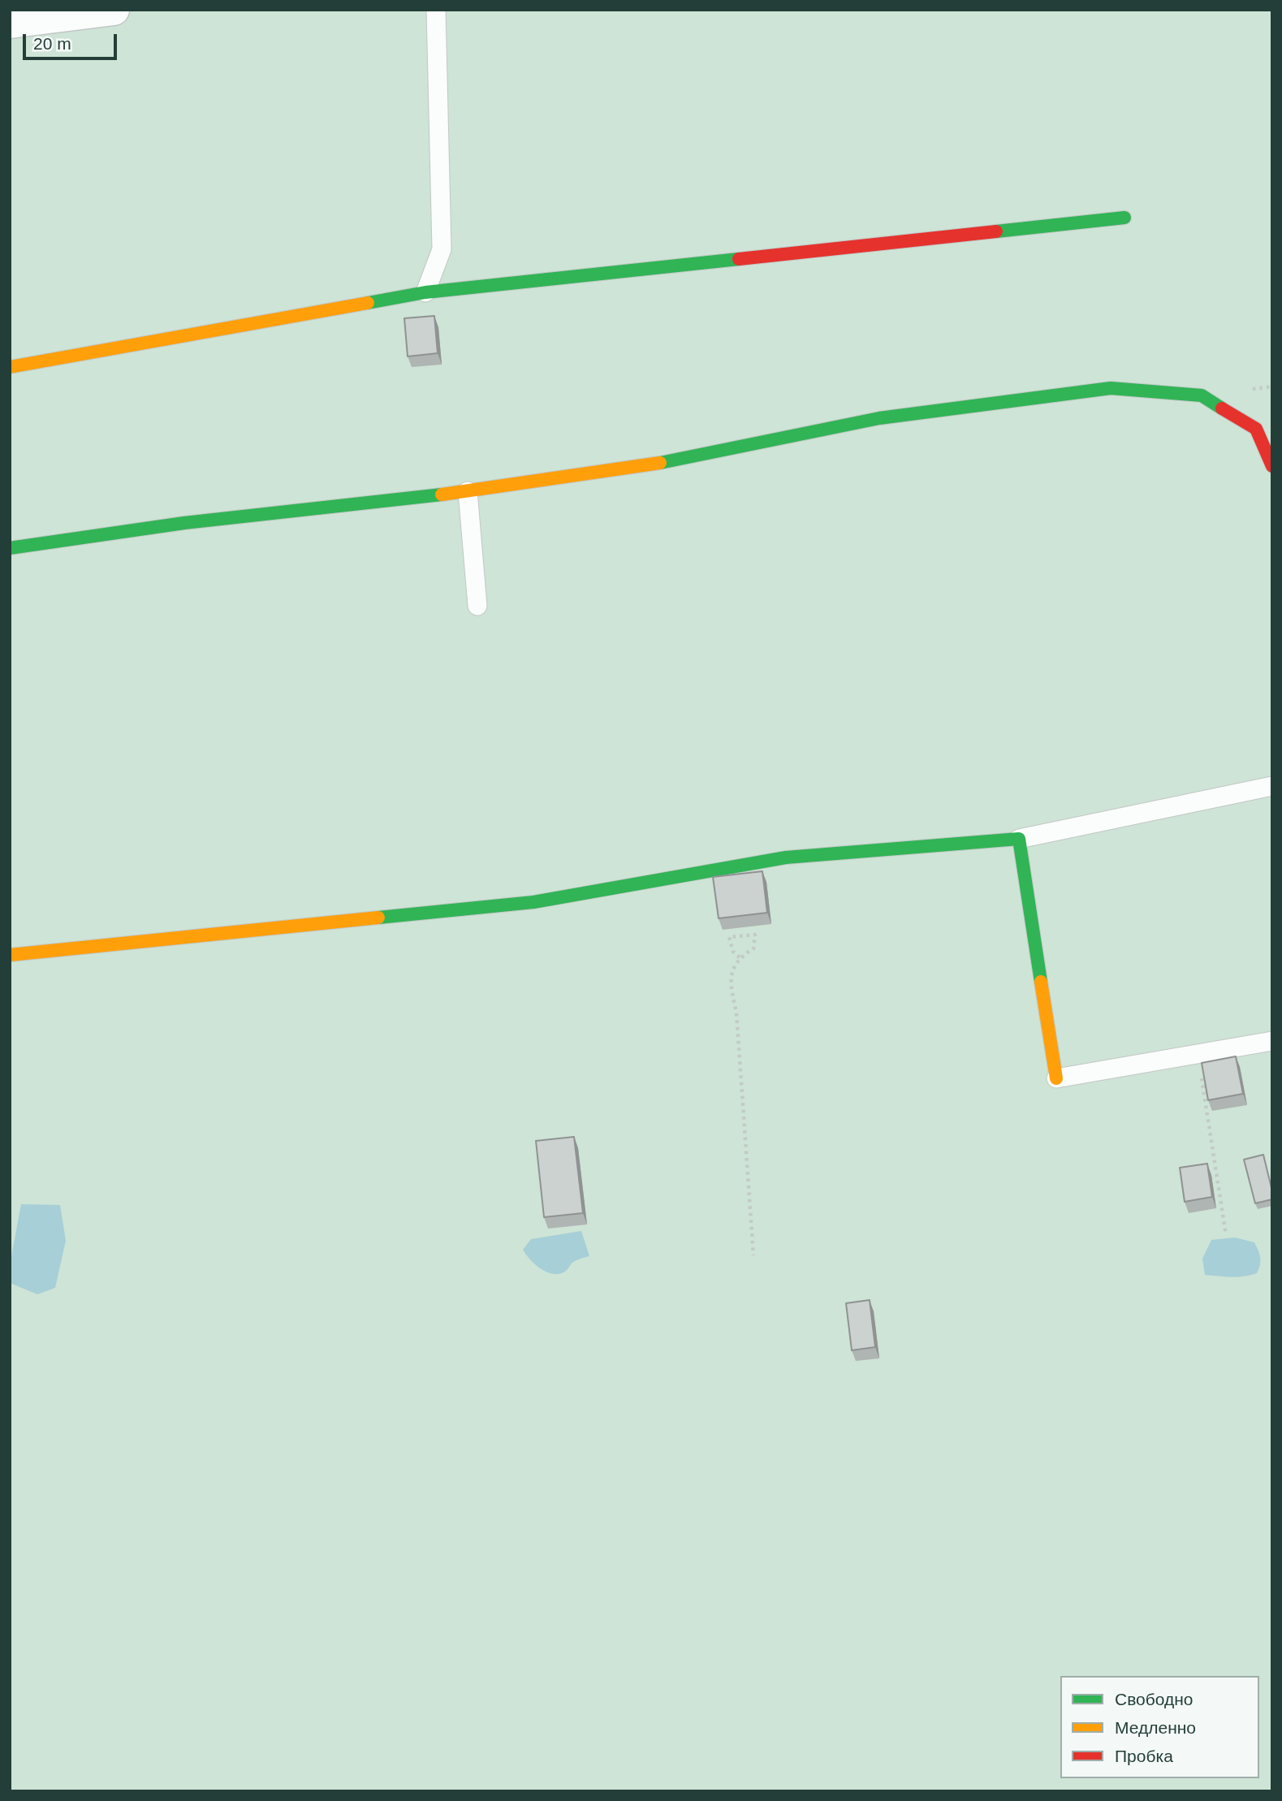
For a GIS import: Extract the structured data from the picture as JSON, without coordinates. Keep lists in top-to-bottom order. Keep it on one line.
{"legend":["Свободно","Медленно","Пробка"],"scale_bar":"20 m"}
